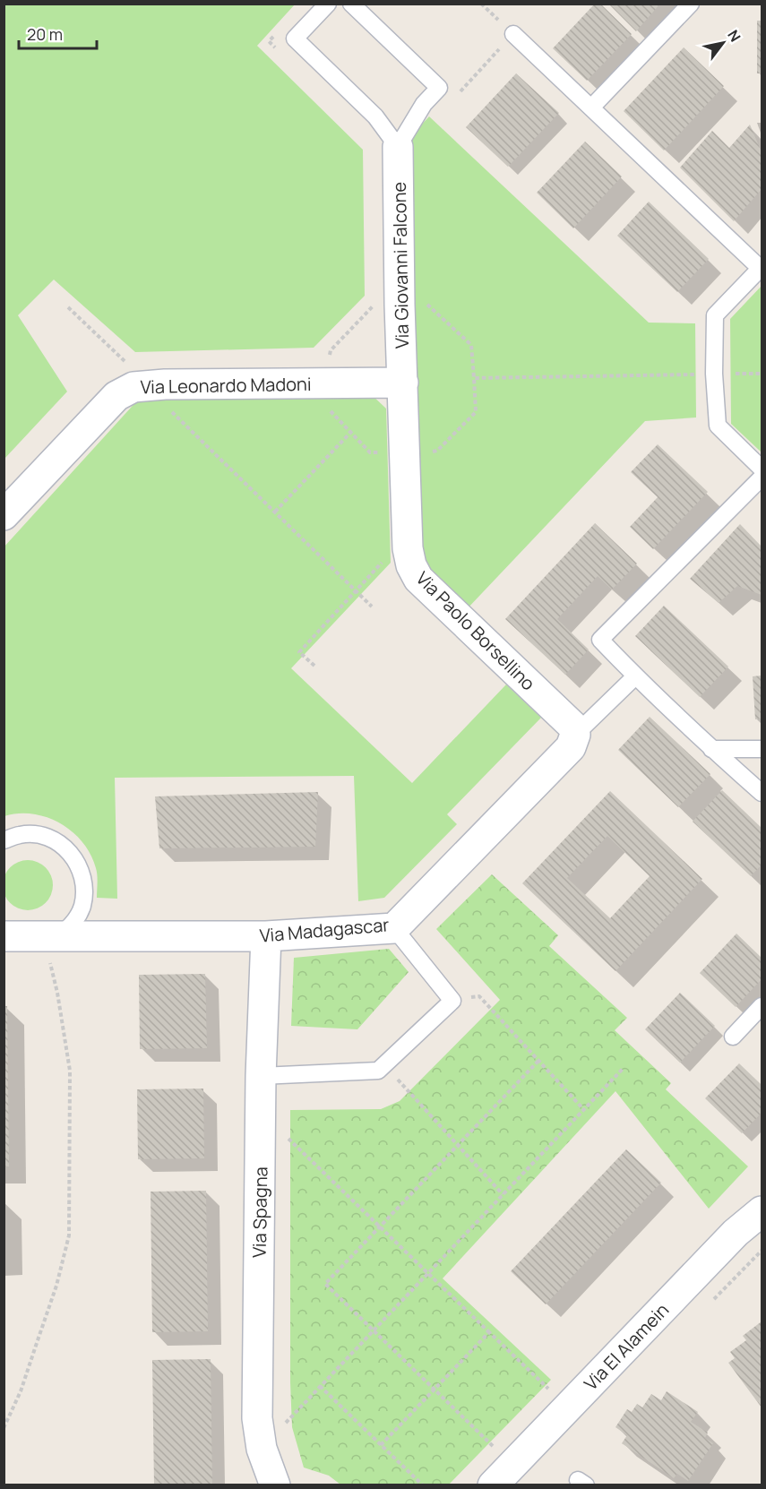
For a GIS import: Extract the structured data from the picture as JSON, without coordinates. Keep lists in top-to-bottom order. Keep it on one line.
{"streets":{"street":["Via Giovanni Falcone","Via Leonardo Madoni","Via Paolo Borsellino","Via Madagascar","Via Spagna","Via El Alamein"]},"crossings":[["Via Giovanni Falcone","Via Leonardo Madoni"],["Via Giovanni Falcone","Via Paolo Borsellino"],["Via Leonardo Madoni","Via Paolo Borsellino"],["Via Paolo Borsellino","Via Madagascar"],["Via Madagascar","Via Spagna"]],"scale_bar":"20 m","north":"top right"}
